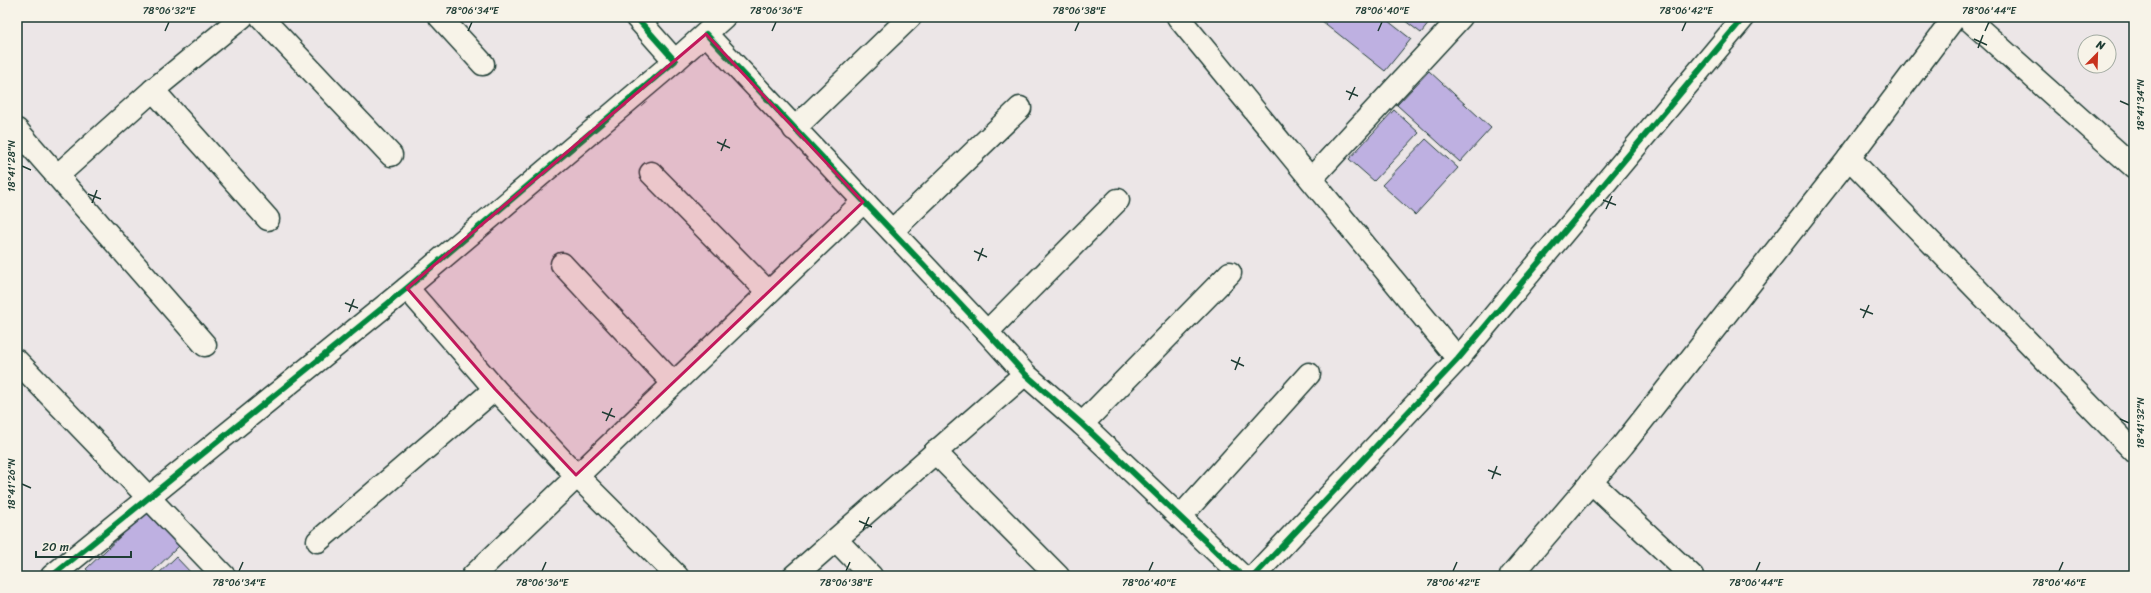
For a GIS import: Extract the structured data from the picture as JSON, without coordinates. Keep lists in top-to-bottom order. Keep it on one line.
{"scale_bar":"20 m","north":"top right","coordinates":["78°06'32\"E","78°06'34\"E","78°06'36\"E","78°06'38\"E","78°06'40\"E","78°06'42\"E","78°06'44\"E","18°41'34\"N","18°41'28\"N","18°41'32\"N","18°41'26\"N","78°06'46\"E"]}
